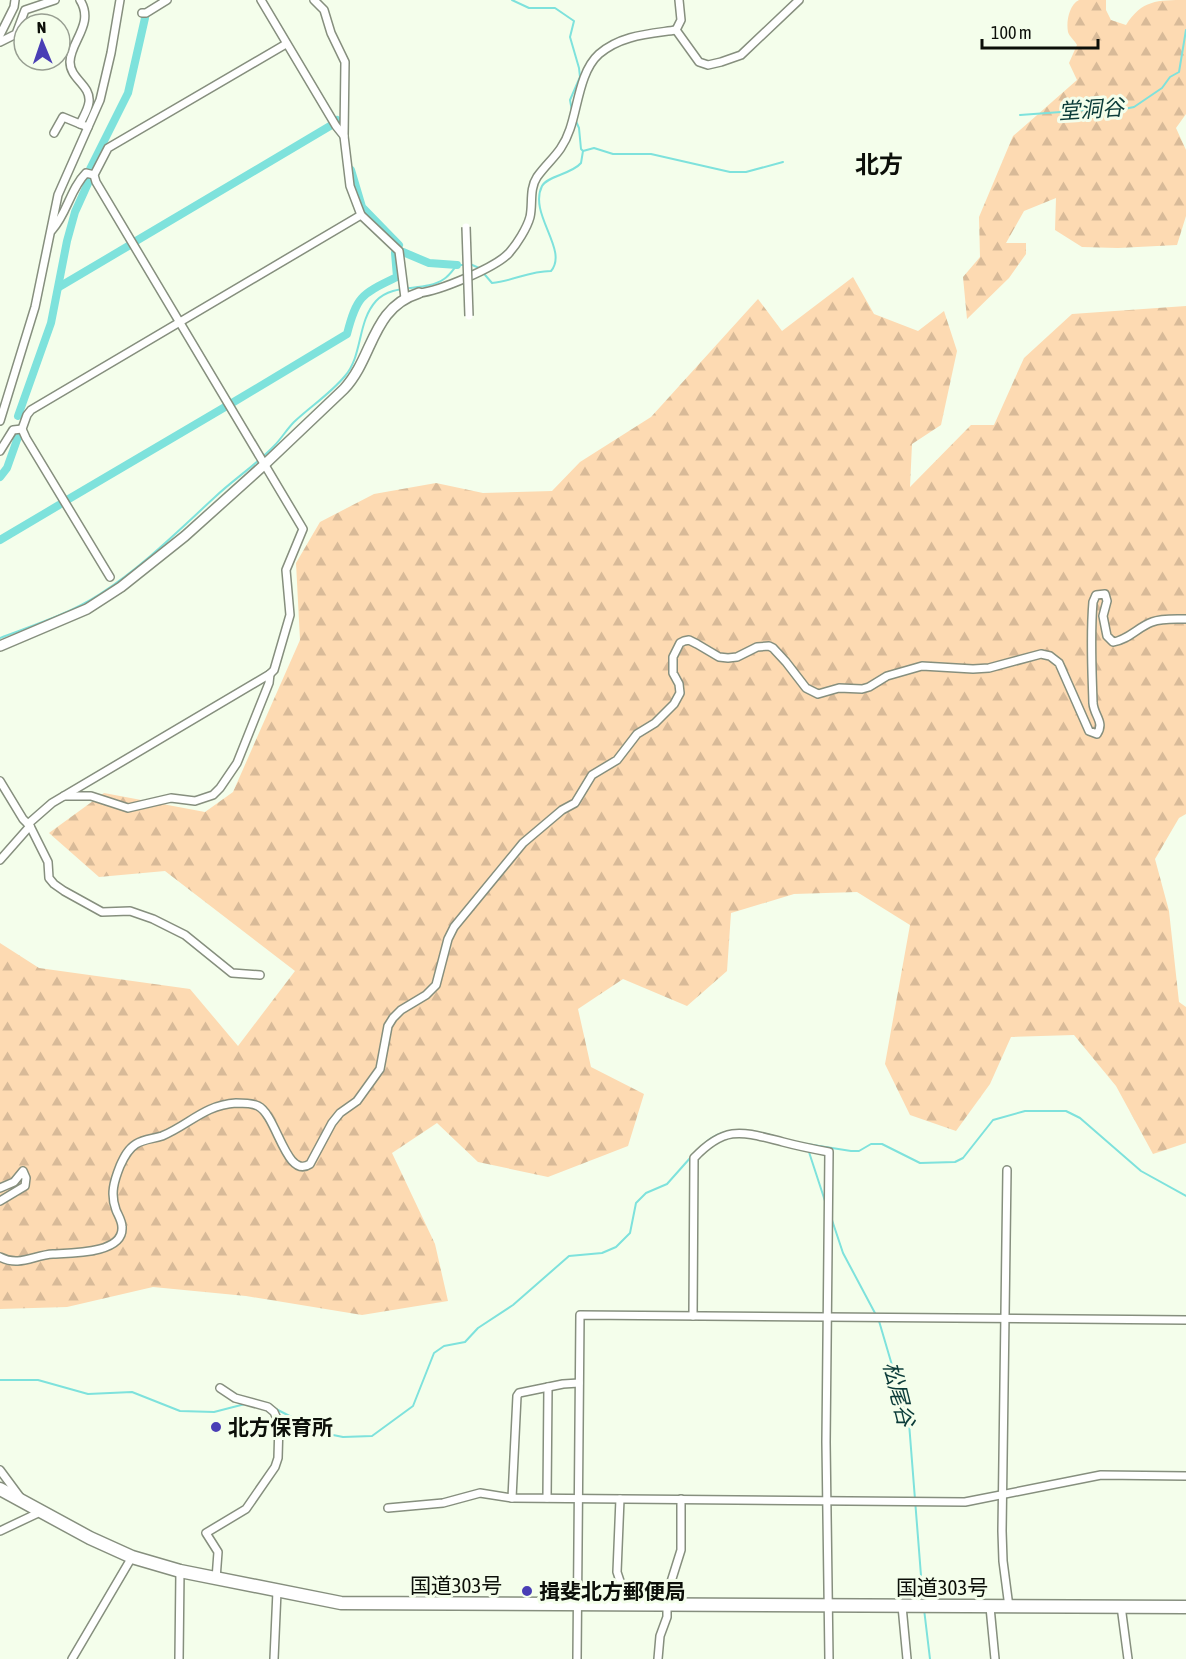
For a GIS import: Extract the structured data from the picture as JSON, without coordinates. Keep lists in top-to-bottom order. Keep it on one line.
{"streets":{"highway":["国道303号"]},"districts":["北方"],"water":["堂洞谷","松尾谷"],"places":["北方保育所","揖斐北方郵便局"],"scale_bar":"100 m","north":"top"}
